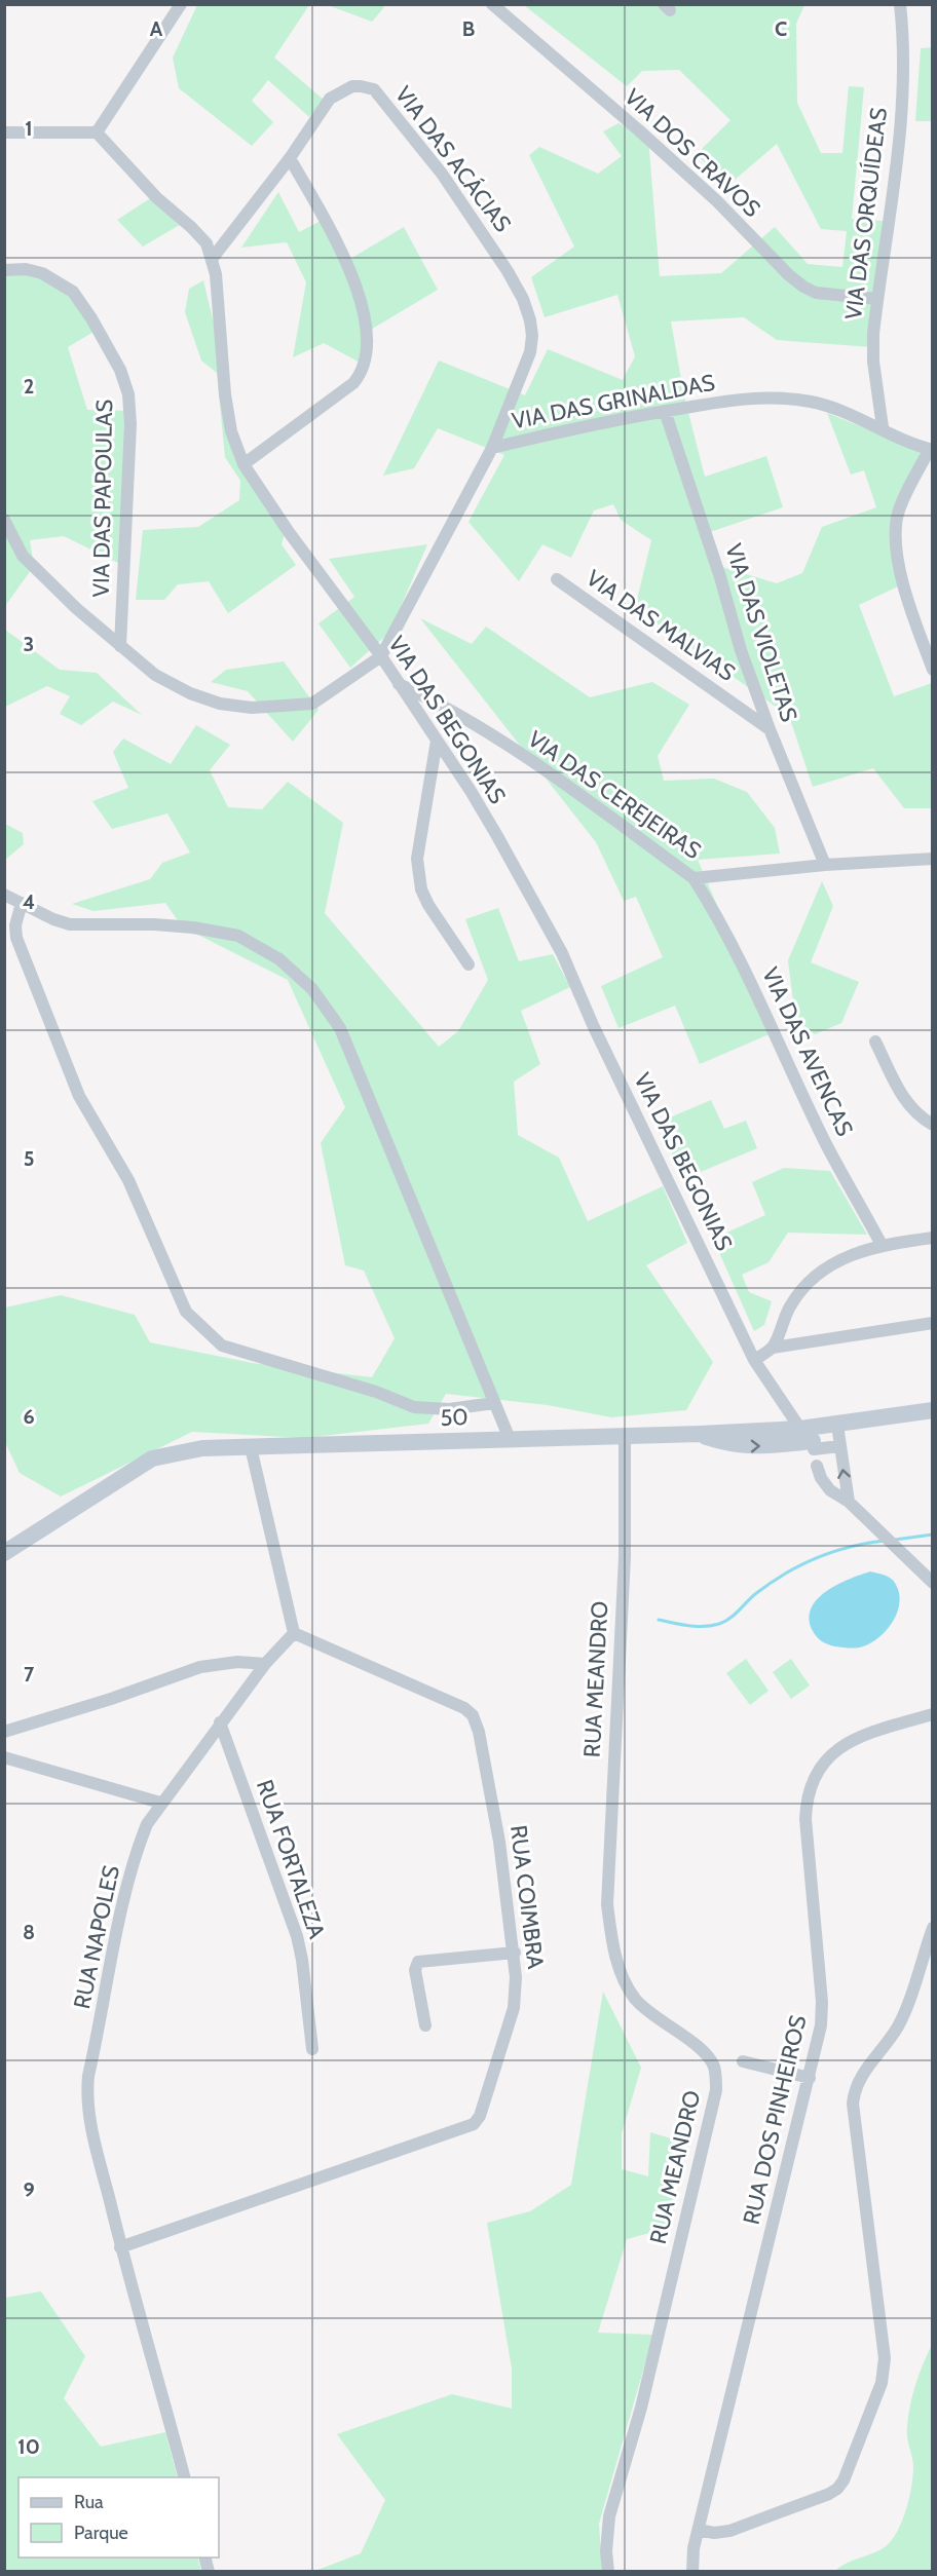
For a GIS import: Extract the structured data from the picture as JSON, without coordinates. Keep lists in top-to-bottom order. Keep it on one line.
{"streets":{"main road":["50"],"street":["VIA DOS CRAVOS","VIA DAS ACÁCIAS","VIA DAS ORQUÍDEAS","VIA DAS GRINALDAS","VIA DAS PAPOULAS","VIA DAS MALVIAS","VIA DAS VIOLETAS","VIA DAS BEGONIAS","VIA DAS CEREJEIRAS","VIA DAS AVENCAS","RUA MEANDRO","RUA FORTALEZA","RUA COIMBRA","RUA NAPOLES","RUA DOS PINHEIROS"]},"crossings":[["VIA DOS CRAVOS","VIA DAS ORQUÍDEAS"],["VIA DAS ACÁCIAS","VIA DAS GRINALDAS"],["VIA DAS ACÁCIAS","VIA DAS BEGONIAS"],["VIA DAS ORQUÍDEAS","VIA DAS GRINALDAS"],["VIA DAS GRINALDAS","VIA DAS VIOLETAS"],["VIA DAS GRINALDAS","VIA DAS BEGONIAS"],["VIA DAS MALVIAS","VIA DAS VIOLETAS"],["VIA DAS VIOLETAS","VIA DAS CEREJEIRAS"],["VIA DAS BEGONIAS","VIA DAS CEREJEIRAS"],["VIA DAS BEGONIAS","50"],["VIA DAS CEREJEIRAS","VIA DAS AVENCAS"],["50","RUA MEANDRO"],["RUA FORTALEZA","RUA NAPOLES"],["RUA COIMBRA","RUA NAPOLES"]],"legend":["Rua","Parque"],"grid":{"columns":["A","B","C"],"rows":["1","2","3","4","5","6","7","8","9","10"]}}
